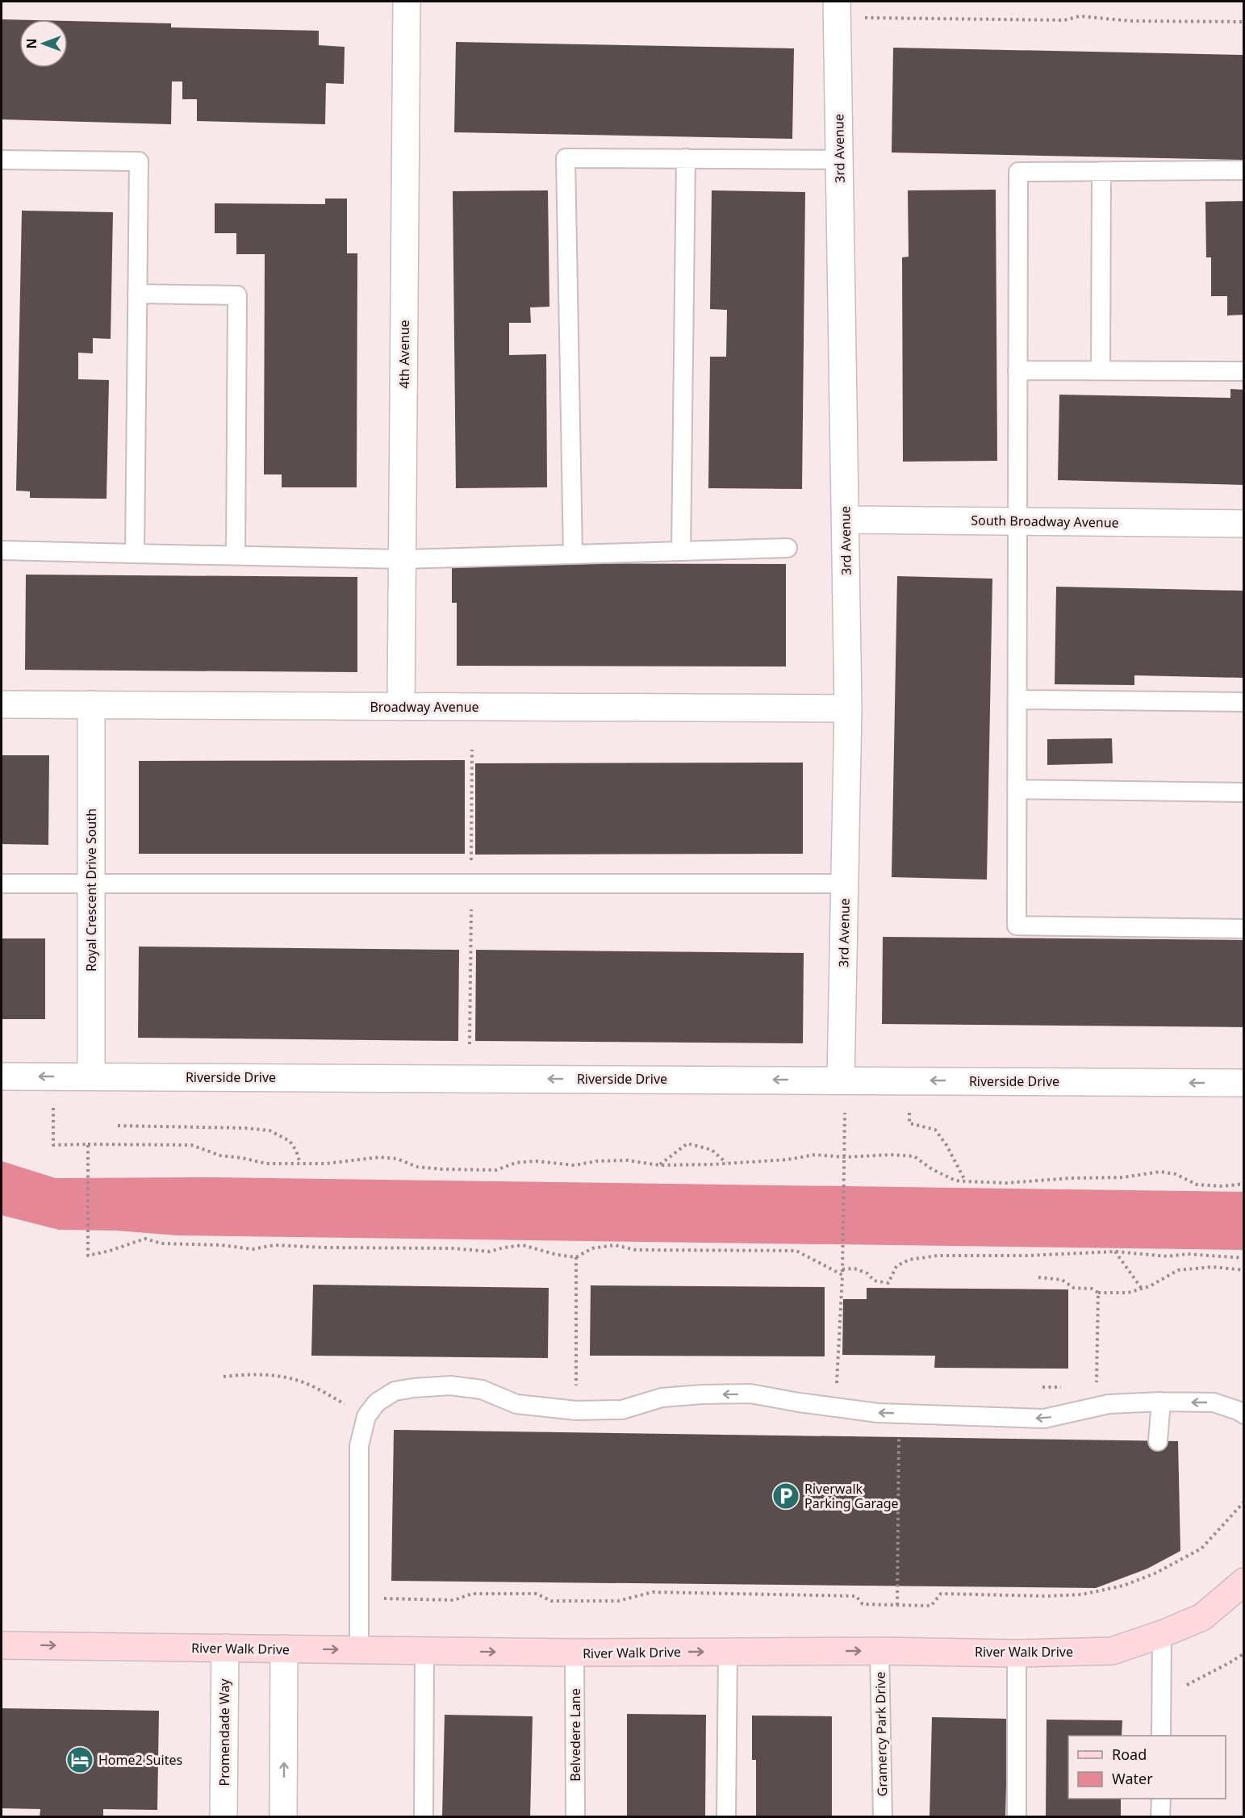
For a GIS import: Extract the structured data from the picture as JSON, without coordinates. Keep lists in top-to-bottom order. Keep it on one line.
{"streets":{"street":["3rd Avenue","4th Avenue","South Broadway Avenue","Broadway Avenue","Royal Crescent Drive South","Riverside Drive","River Walk Drive","Promendade Way"],"lane":["Gramercy Park Drive","Belvedere Lane"]},"crossings":[["3rd Avenue","South Broadway Avenue"],["3rd Avenue","Broadway Avenue"],["3rd Avenue","Riverside Drive"],["4th Avenue","Broadway Avenue"],["Broadway Avenue","Royal Crescent Drive South"],["Royal Crescent Drive South","Riverside Drive"],["River Walk Drive","Promendade Way"],["River Walk Drive","Gramercy Park Drive"],["River Walk Drive","Belvedere Lane"]],"one_way":["Riverside Drive","River Walk Drive"],"places":{"parking":["Riverwalk Parking Garage"],"hotel":["Home2 Suites"]},"legend":["Road","Water"],"north":"left"}
